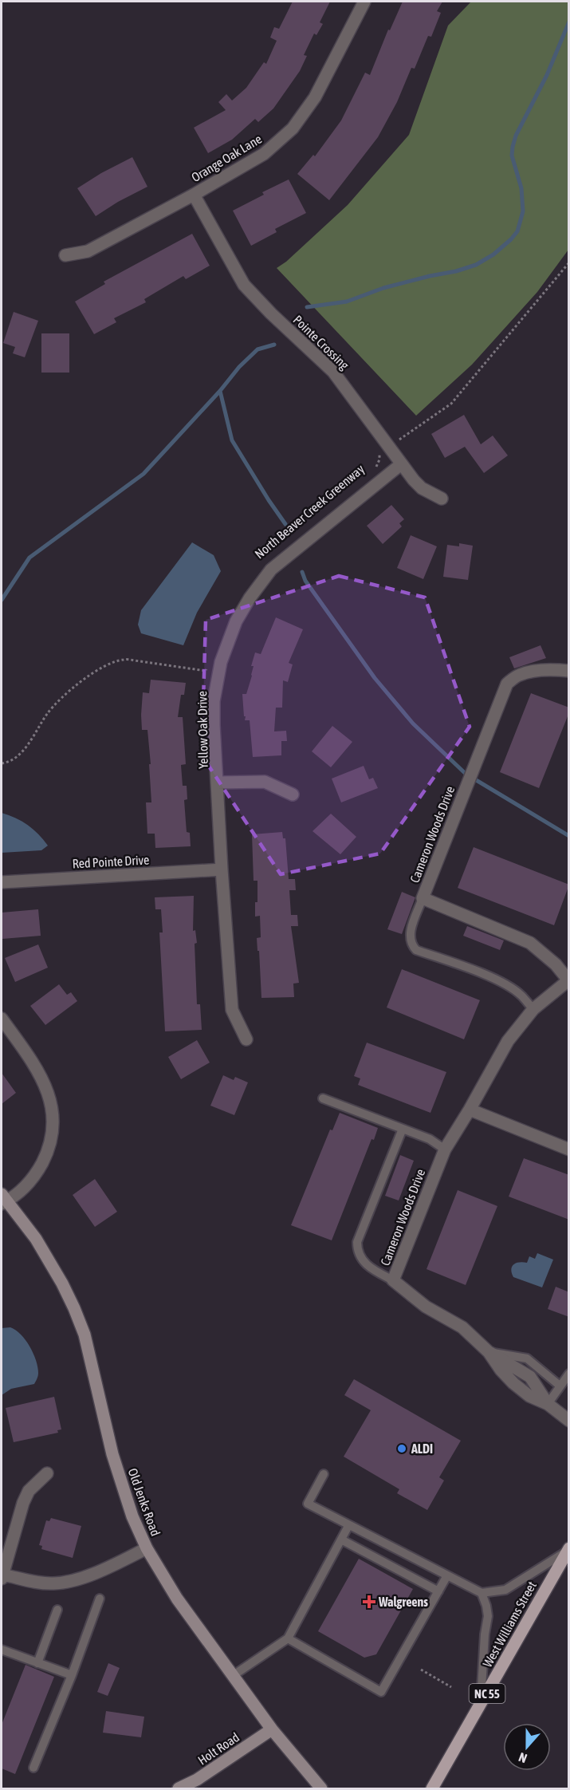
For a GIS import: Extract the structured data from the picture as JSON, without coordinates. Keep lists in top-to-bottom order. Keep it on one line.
{"streets":{"main road":["West Williams Street","NC 55"],"street":["Orange Oak Lane","Pointe Crossing","Yellow Oak Drive","Cameron Woods Drive","Red Pointe Drive","Old Jenks Road","Holt Road"],"path":["North Beaver Creek Greenway"]},"crossings":[["Orange Oak Lane","Pointe Crossing"],["Pointe Crossing","Yellow Oak Drive"],["Yellow Oak Drive","Red Pointe Drive"],["Old Jenks Road","Holt Road"]],"places":{"other":["ALDI"],"health":["Walgreens"]},"north":"bottom"}
